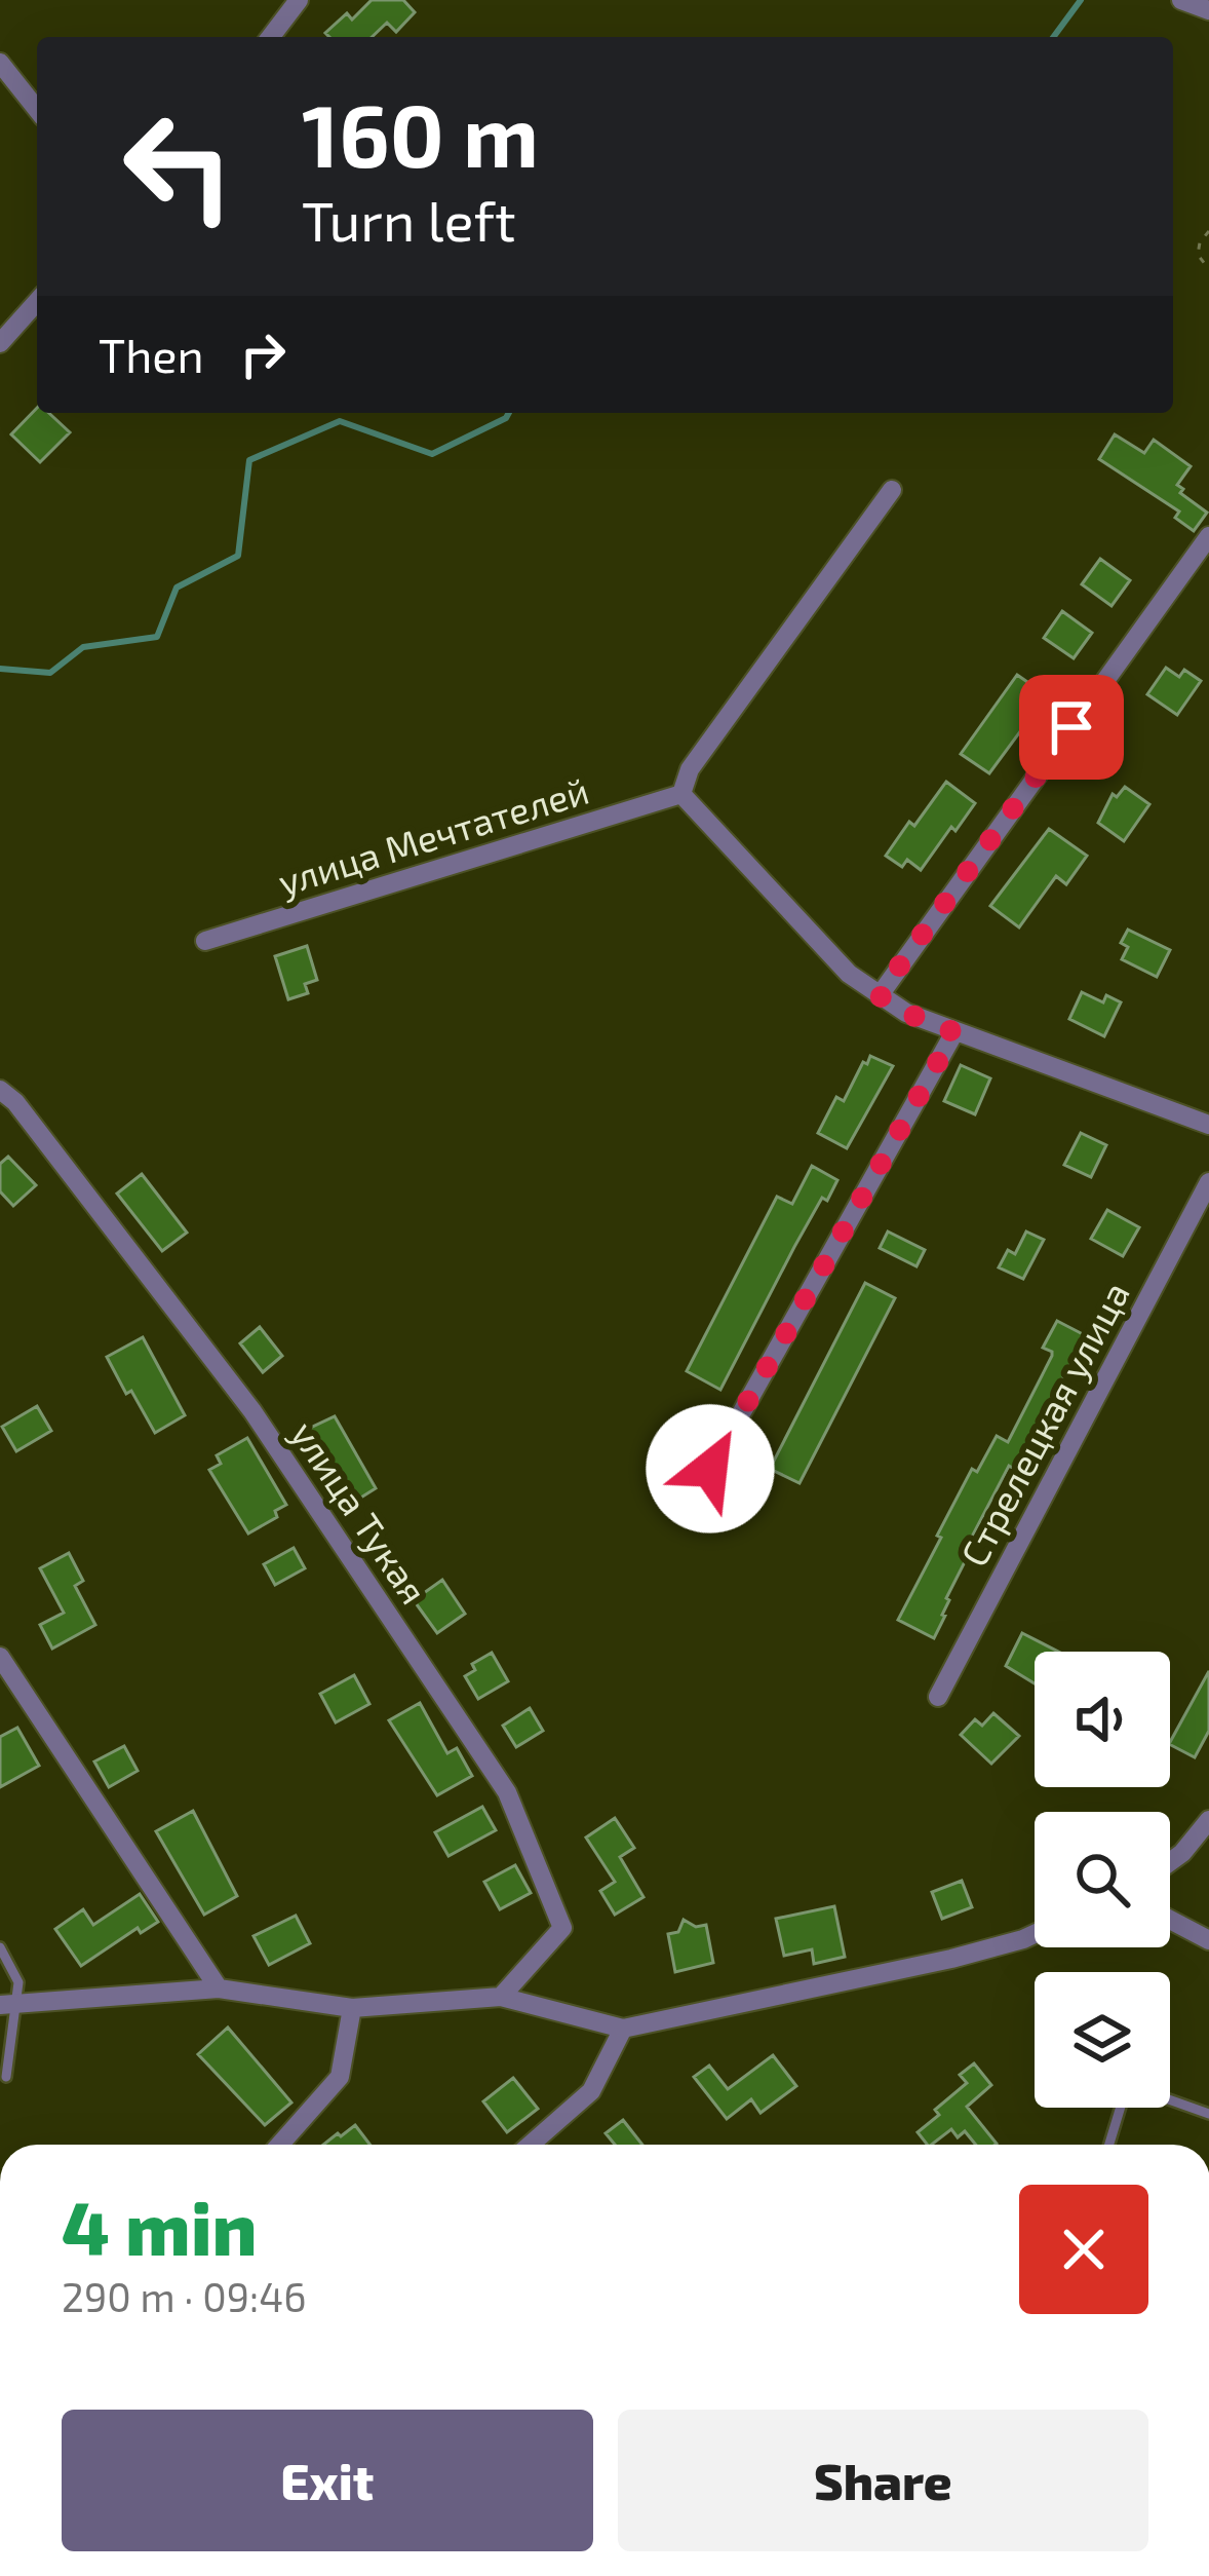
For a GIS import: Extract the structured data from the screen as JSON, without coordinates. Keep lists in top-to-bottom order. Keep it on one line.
{"streets":{"street":["улица Мечтателей","Стрелецкая улица","улица Тукая"]},"page":{"turn":["160 m","Turn left"],"then":"Then","heading":["4 min","290 m · 09:46"],"buttons":["Exit","Share"]}}
